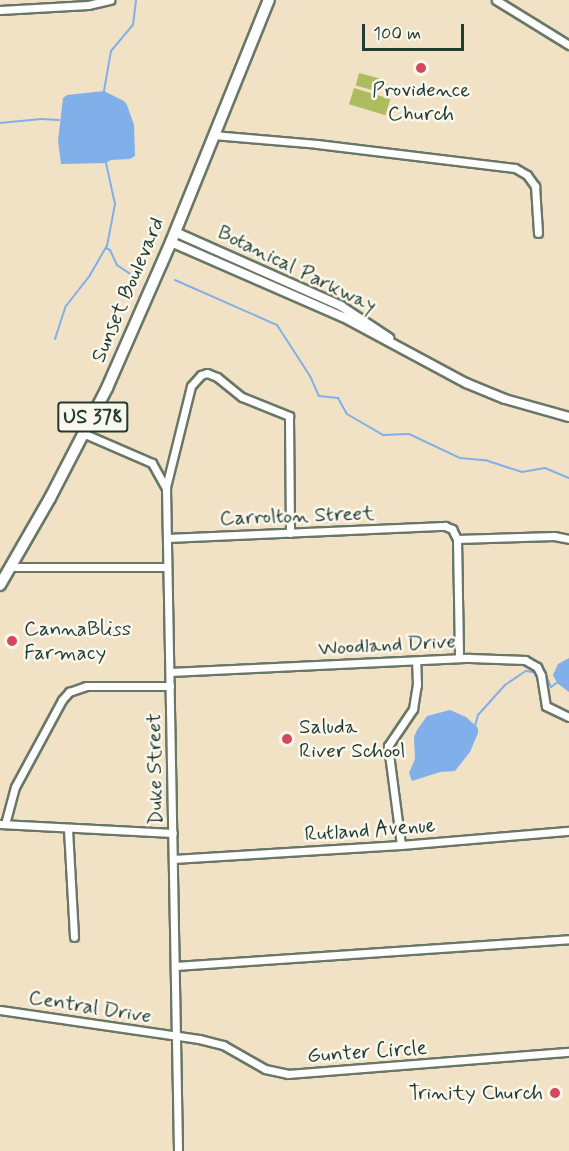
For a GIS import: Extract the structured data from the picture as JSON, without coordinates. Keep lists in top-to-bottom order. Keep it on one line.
{"streets":{"main road":["Sunset Boulevard","US 378"],"street":["Botanical Parkway","Carrolton Street","Woodland Drive","Duke Street","Rutland Avenue","Central Drive","Gunter Circle"]},"crossings":[["Botanical Parkway","Sunset Boulevard"],["Sunset Boulevard","Duke Street"],["Carrolton Street","Duke Street"],["Woodland Drive","Duke Street"],["Duke Street","Rutland Avenue"],["Duke Street","Central Drive"],["Duke Street","Gunter Circle"],["Central Drive","Gunter Circle"]],"places":["Providence Church","CannaBliss Farmacy","Saluda River School","Trinity Church"],"scale_bar":"100 m"}
